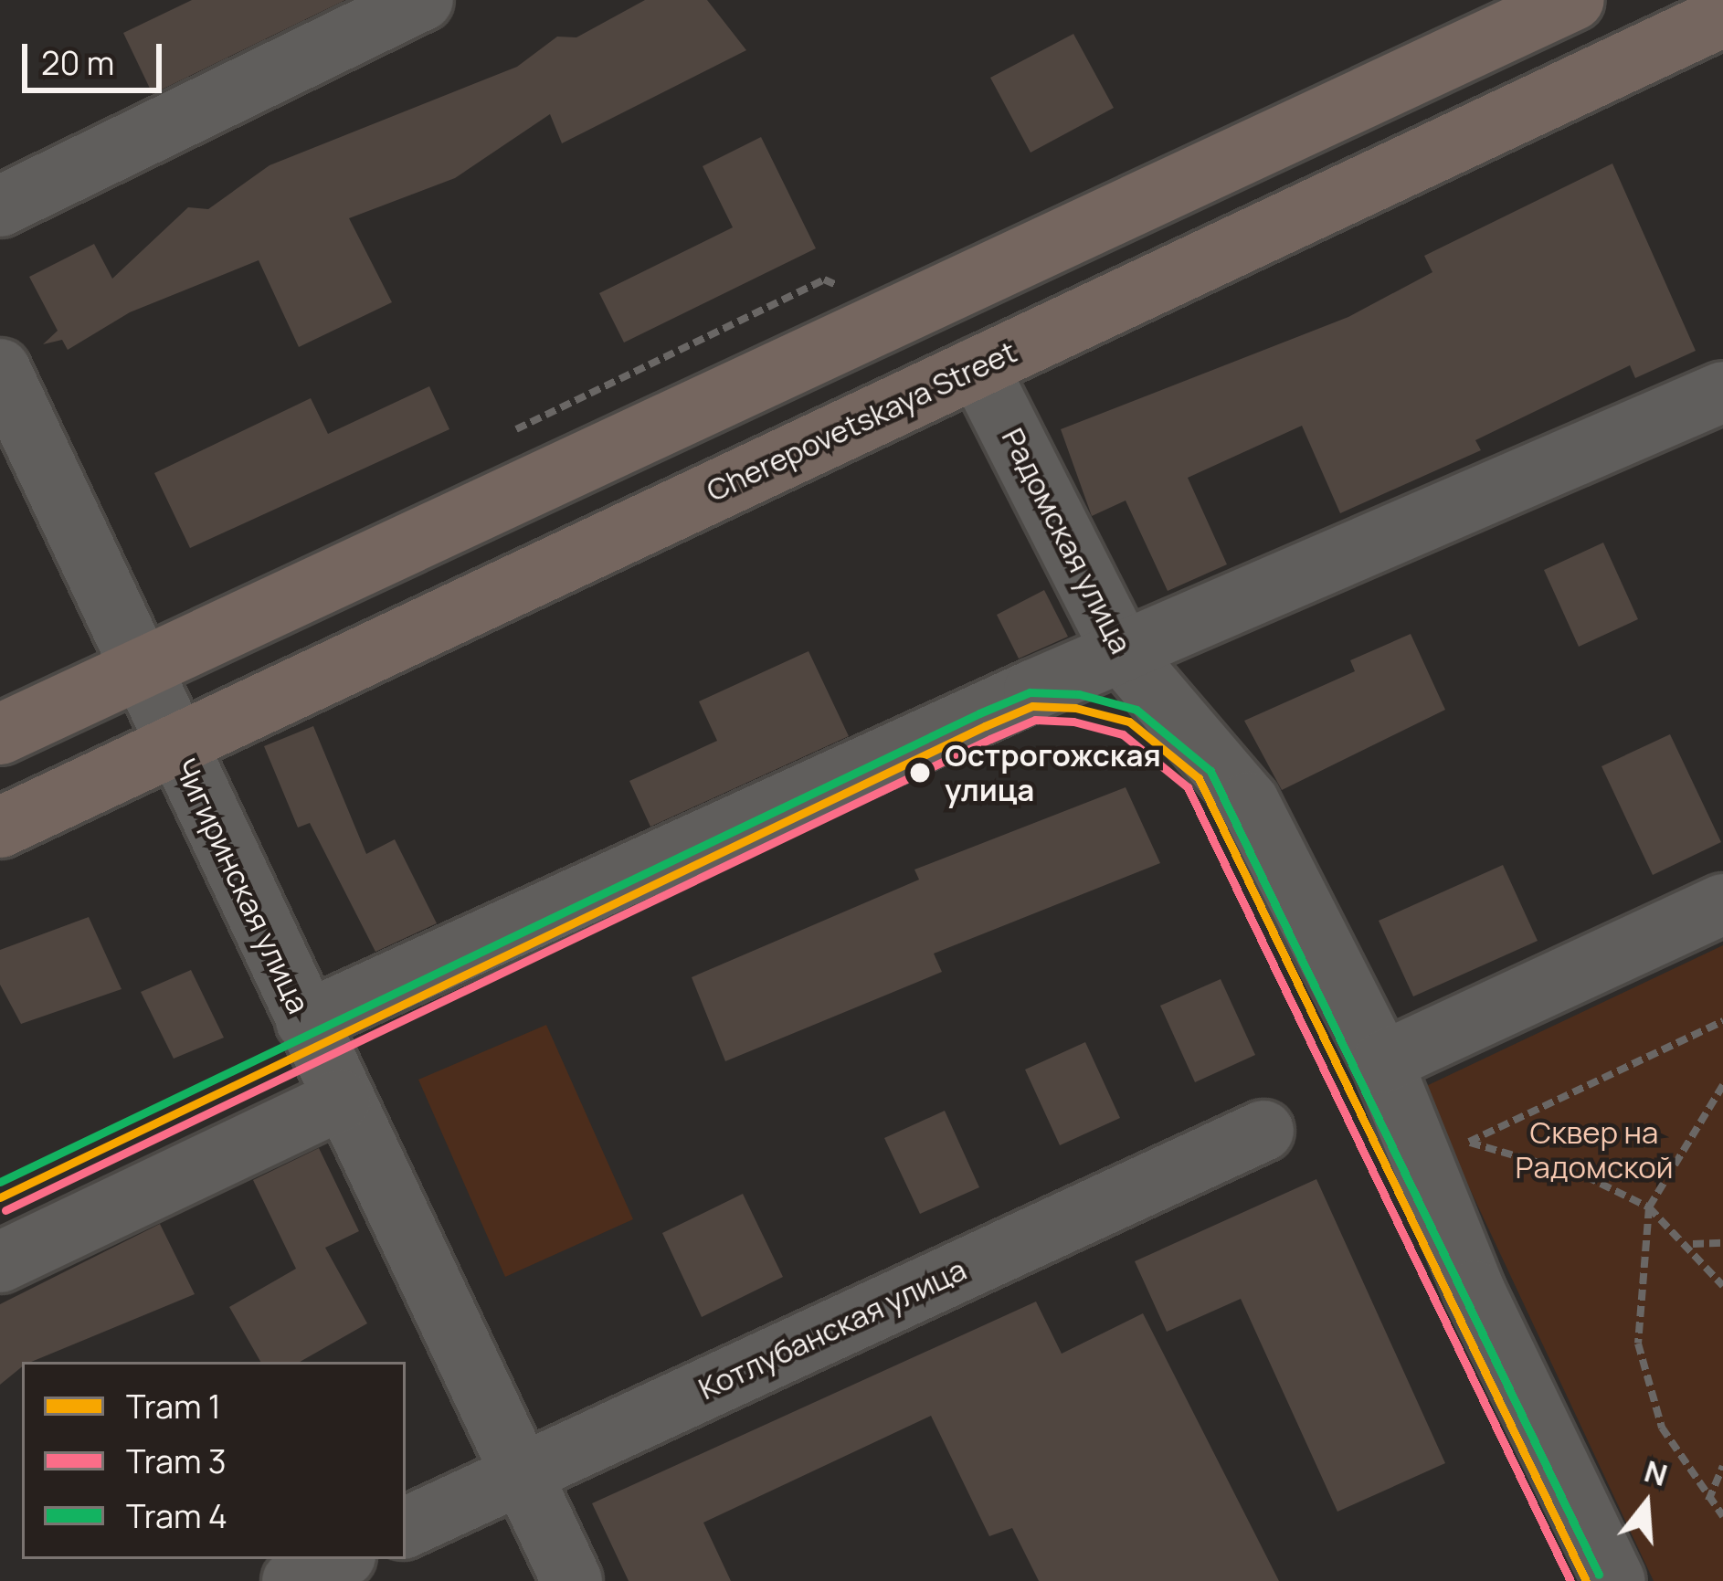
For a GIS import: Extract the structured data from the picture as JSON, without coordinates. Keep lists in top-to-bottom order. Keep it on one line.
{"streets":{"highway":["Cherepovetskaya Street"],"street":["Радомская улица","Чигиринская улица","Котлубанская улица"]},"crossings":[["Cherepovetskaya Street","Радомская улица"],["Cherepovetskaya Street","Чигиринская улица"],["Чигиринская улица","Котлубанская улица"]],"parks":["Сквер на Радомской"],"places":["Острогожская улица"],"lines":["tram line 4","tram line 1","tram line 3"],"legend":["Tram 1","Tram 3","Tram 4"],"scale_bar":"20 m","north":"top"}
